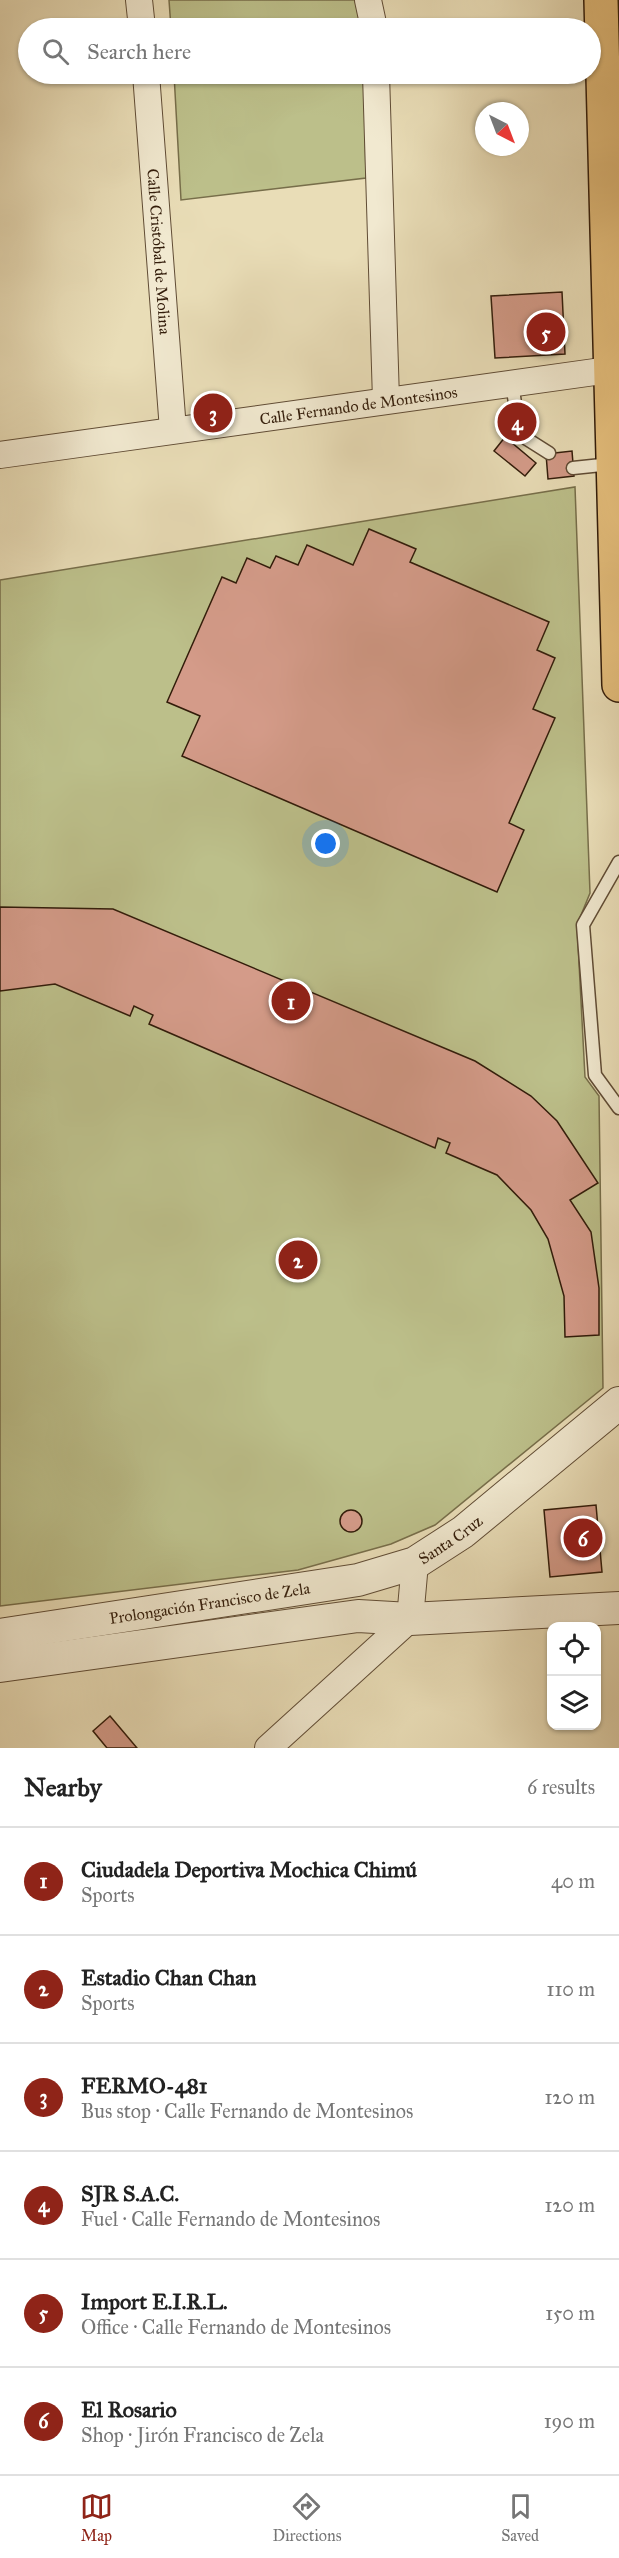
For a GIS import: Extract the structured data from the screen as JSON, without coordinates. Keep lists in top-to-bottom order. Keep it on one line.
{"streets":{"street":["Calle Cristóbal de Molina","Calle Fernando de Montesinos","Santa Cruz","Prolongación Francisco de Zela"]},"crossings":[["Calle Cristóbal de Molina","Calle Fernando de Montesinos"],["Santa Cruz","Prolongación Francisco de Zela"]],"north":"bottom right","page":{"search":"Search here","pins":["5","3","4","1","2","6"],"heading":["Nearby","6 results"],"list":[{"mark":"1","name":"Ciudadela Deportiva Mochica Chimú","note":"Sports","value":"40 m"},{"mark":"2","name":"Estadio Chan Chan","note":"Sports","value":"110 m"},{"mark":"3","name":"FERMO-481","note":"Bus stop · Calle Fernando de Montesinos","value":"120 m"},{"mark":"4","name":"SJR S.A.C.","note":"Fuel · Calle Fernando de Montesinos","value":"120 m"},{"mark":"5","name":"Import E.I.R.L.","note":"Office · Calle Fernando de Montesinos","value":"150 m"},{"mark":"6","name":"El Rosario","note":"Shop · Jirón Francisco de Zela","value":"190 m"}],"nav":["Map","Directions","Saved"]}}
